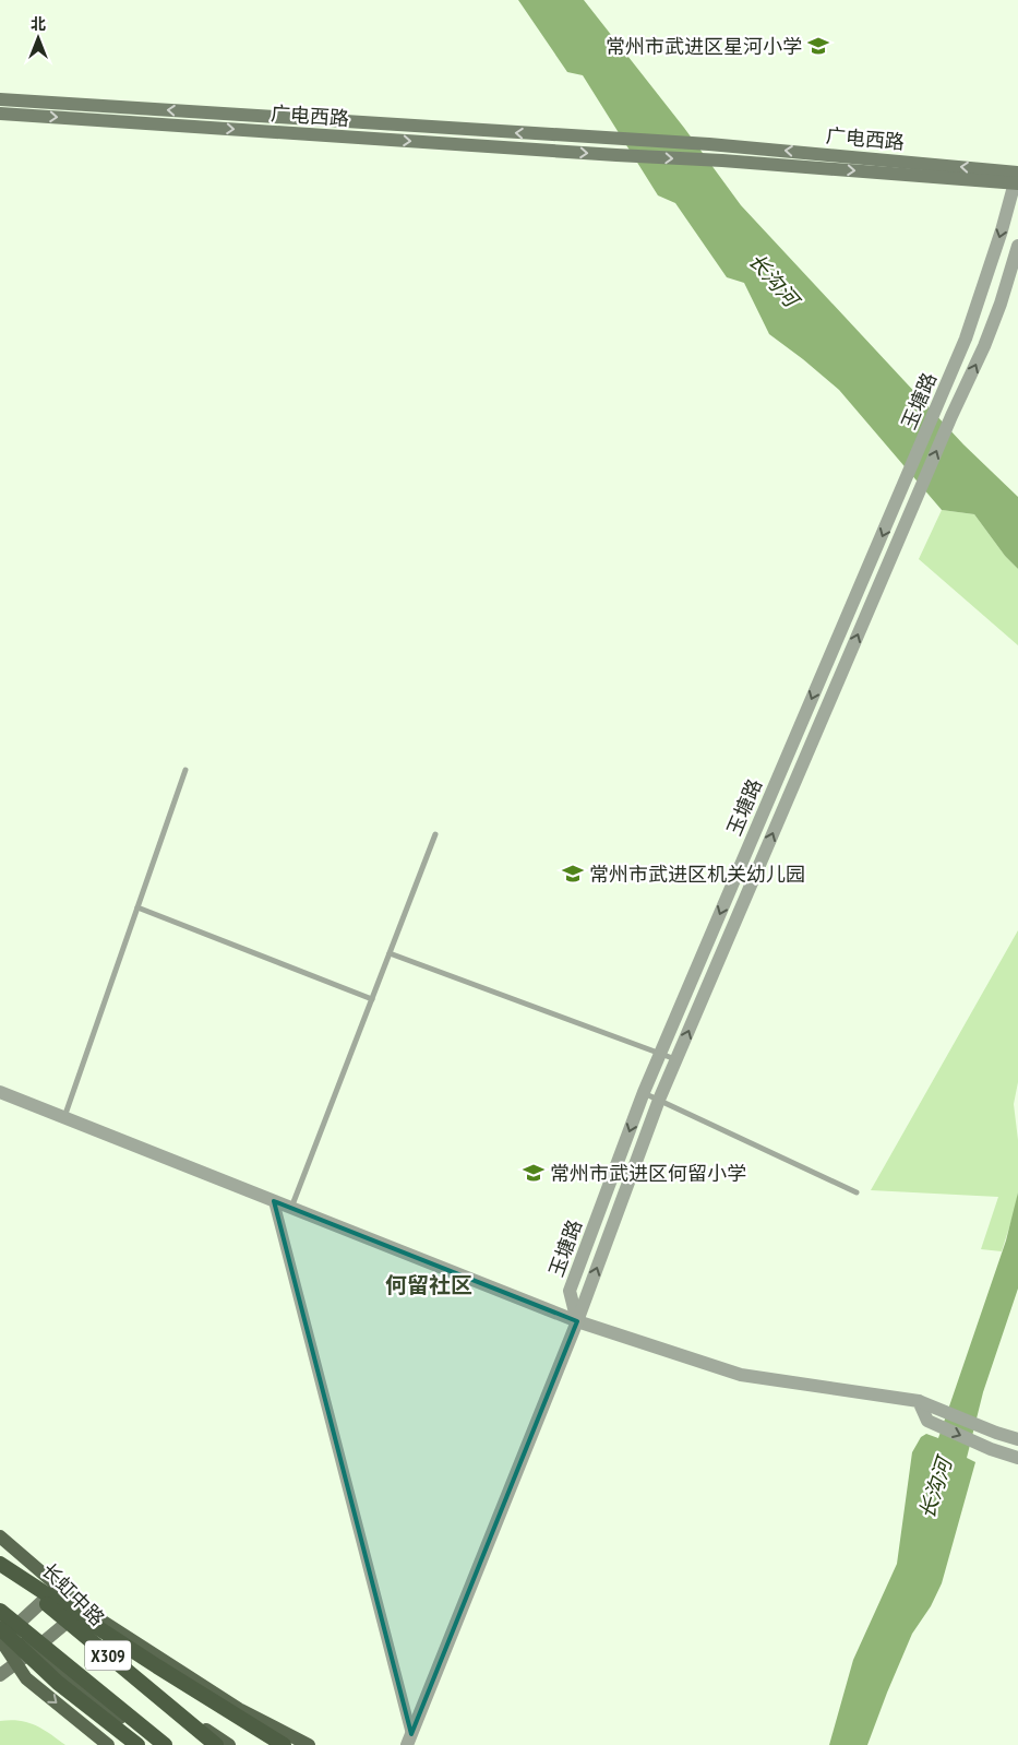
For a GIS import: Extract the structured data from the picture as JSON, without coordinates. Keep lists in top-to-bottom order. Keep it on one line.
{"streets":{"highway":["X309"],"main road":["广电西路","长虹中路"],"street":["玉塘路"]},"crossings":[["广电西路","玉塘路"]],"districts":["何留社区"],"water":["长沟河"],"places":{"school or university":["常州市武进区星河小学","常州市武进区机关幼儿园","常州市武进区何留小学"]},"north":"top"}
